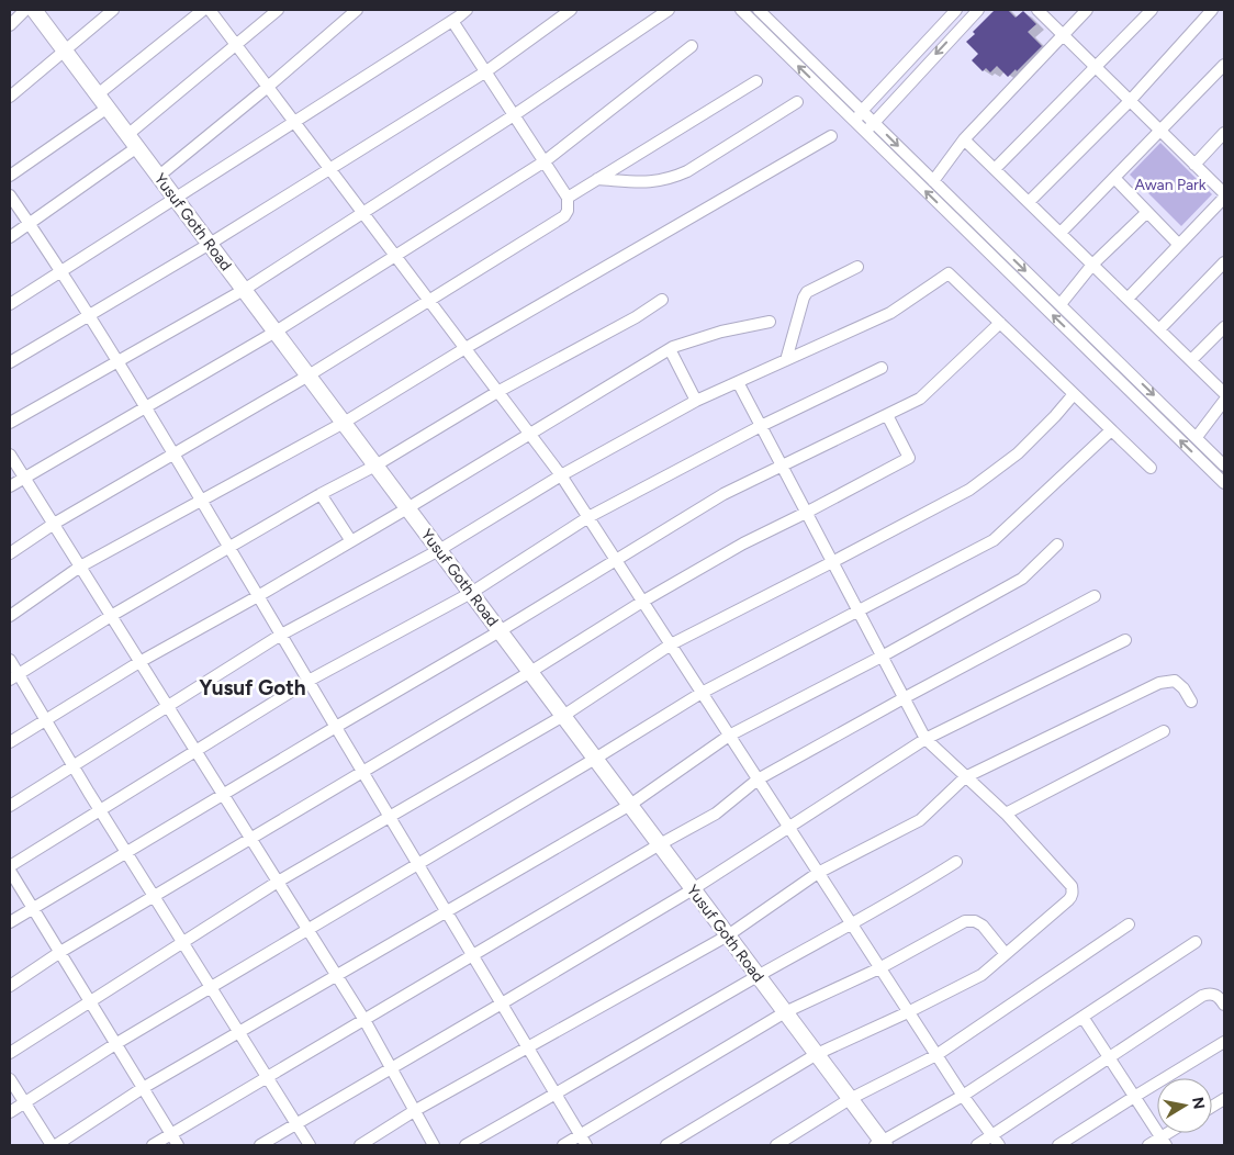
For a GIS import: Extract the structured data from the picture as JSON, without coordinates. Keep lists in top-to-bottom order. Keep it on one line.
{"streets":{"street":["Yusuf Goth Road"]},"districts":["Yusuf Goth"],"parks":["Awan Park"],"north":"right"}
